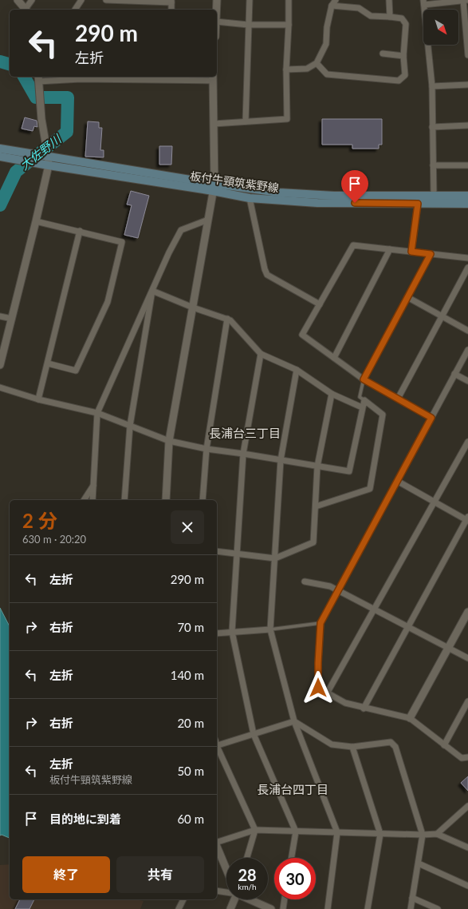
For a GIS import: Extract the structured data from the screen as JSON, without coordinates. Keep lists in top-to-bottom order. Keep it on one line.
{"streets":{"main road":["板付牛頸筑紫野線"]},"districts":["長浦台三丁目","長浦台四丁目"],"water":["大佐野川"],"north":"bottom right","page":{"turn":["290 m","左折"],"heading":["2 分","630 m · 20:20"],"list":[{"name":"左折","value":"290 m"},{"name":"右折","value":"70 m"},{"name":"左折","value":"140 m"},{"name":"右折","value":"20 m"},{"name":"左折","note":"板付牛頸筑紫野線","value":"50 m"},{"name":"目的地に到着","value":"60 m"}],"buttons":["終了","共有"],"speed":"28 km/h","limit":"30"}}
